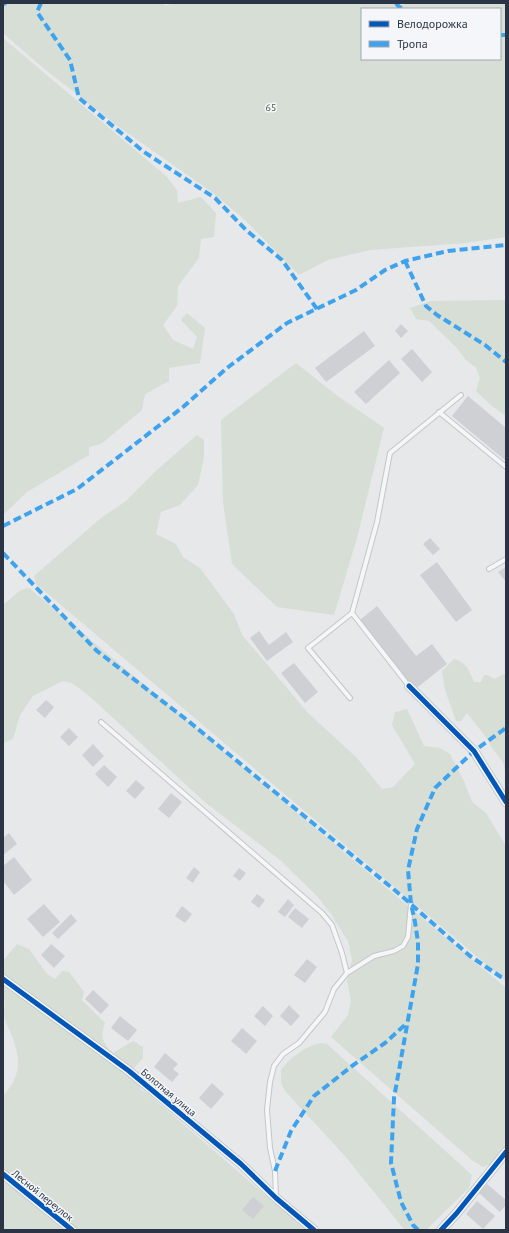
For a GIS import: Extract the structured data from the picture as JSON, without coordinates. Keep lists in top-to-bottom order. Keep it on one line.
{"streets":{"street":["Болотная улица","Лесной переулок"]},"parks":["65"],"legend":["Велодорожка","Тропа"]}
